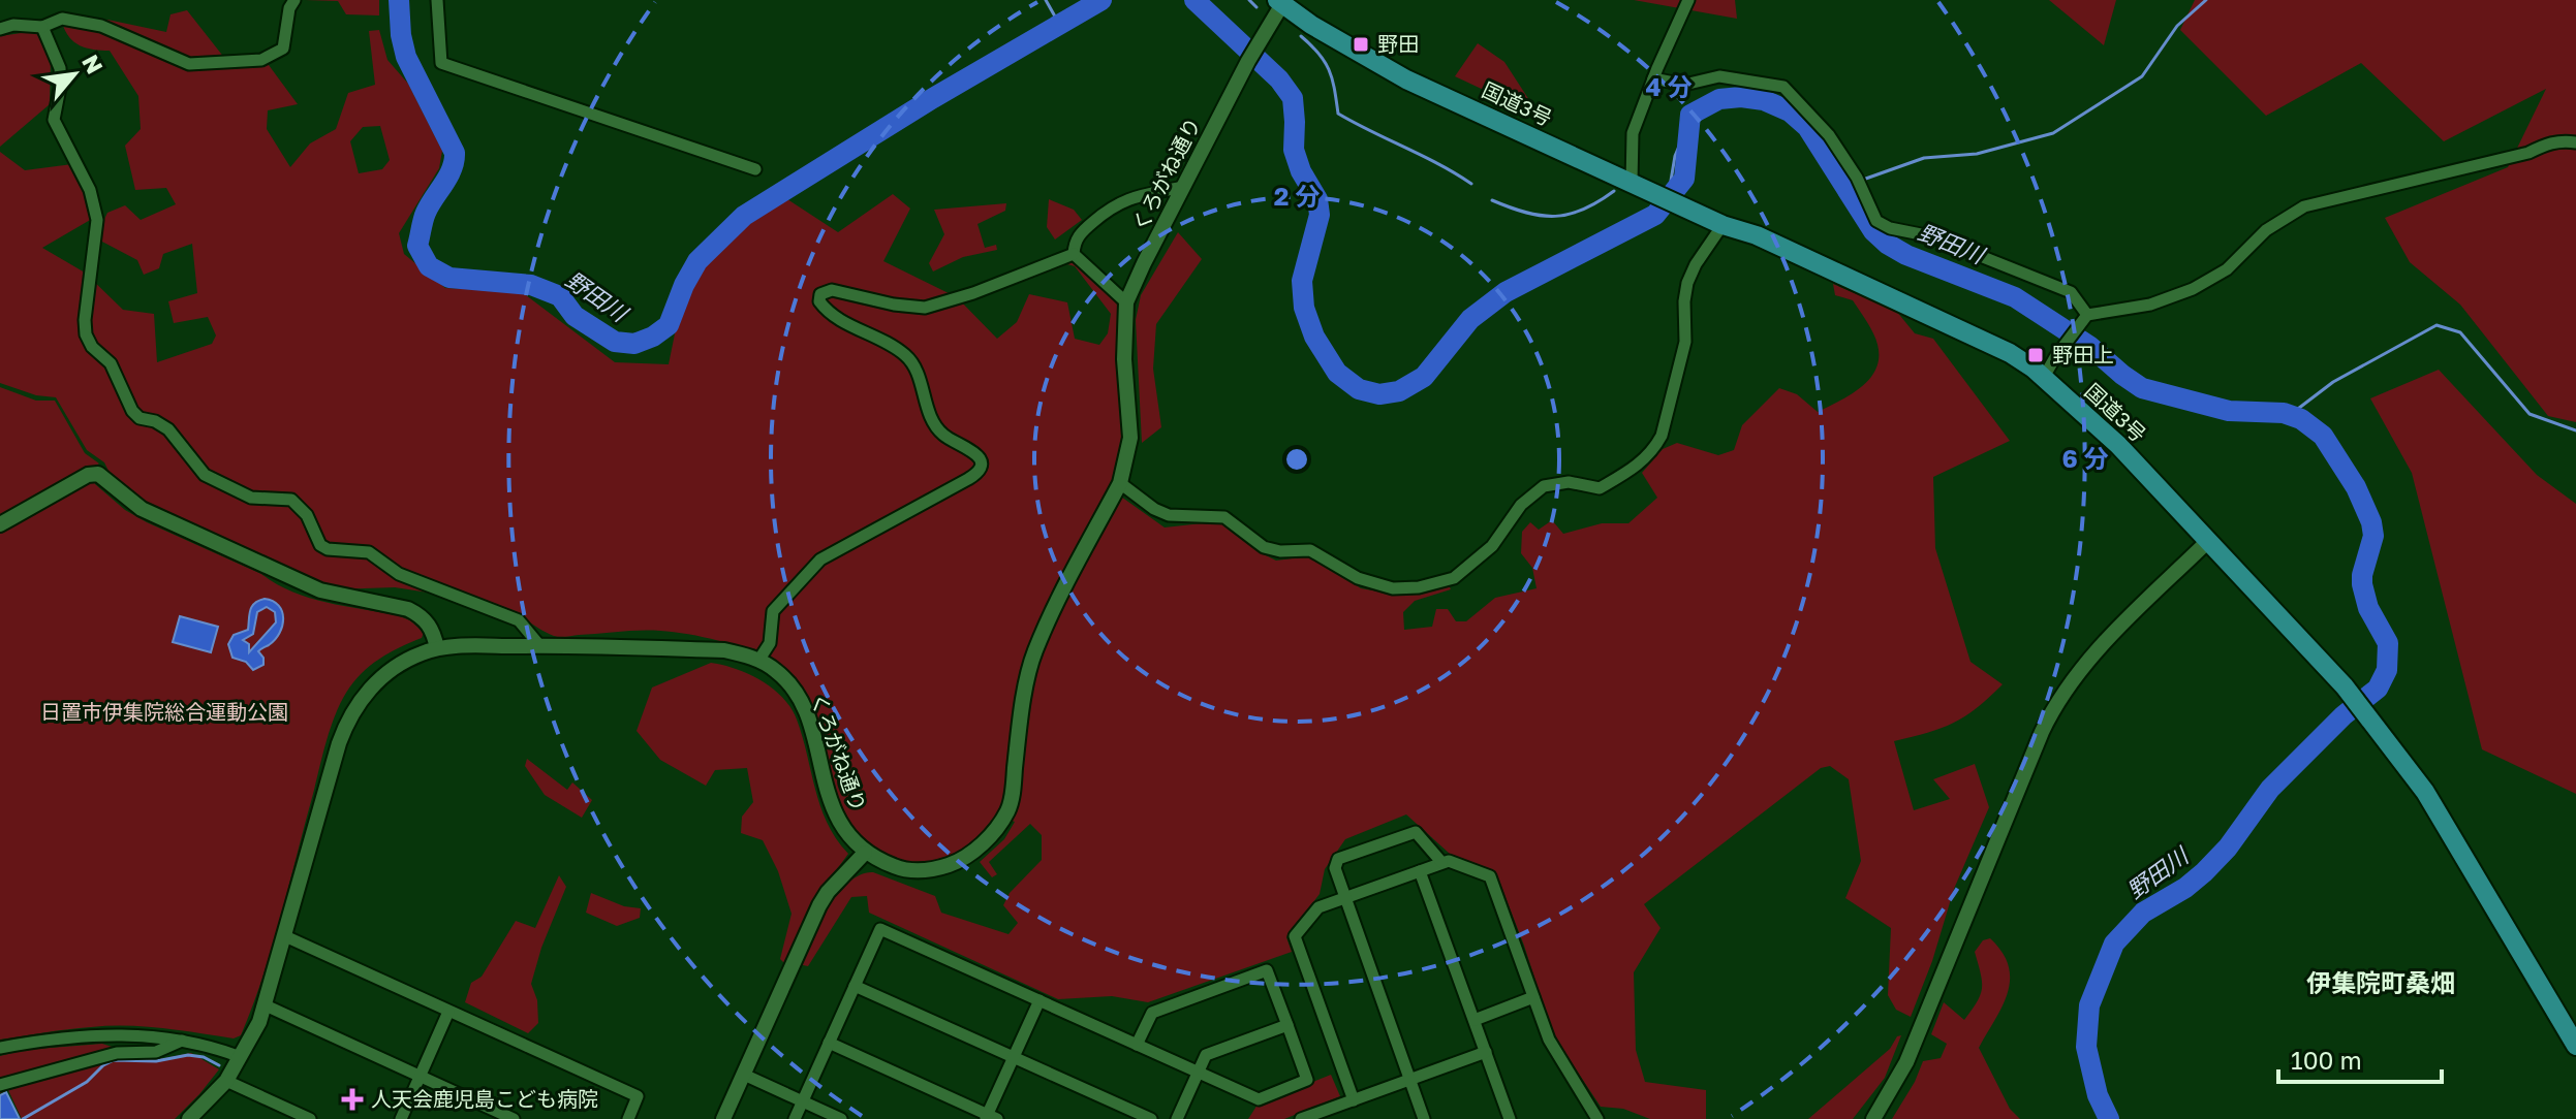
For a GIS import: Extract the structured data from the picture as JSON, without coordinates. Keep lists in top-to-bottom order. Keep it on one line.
{"streets":{"highway":["国道3号"],"street":["くろがね通り"]},"crossings":[["国道3号","くろがね通り"]],"districts":["伊集院町桑畑"],"water":["野田川"],"parks":["日置市伊集院総合運動公園"],"places":{"transit":["野田","野田上"],"health":["人天会鹿児島こども病院"]},"scale_bar":"100 m","north":"top right","rings":["4 分","2 分","6 分"]}
